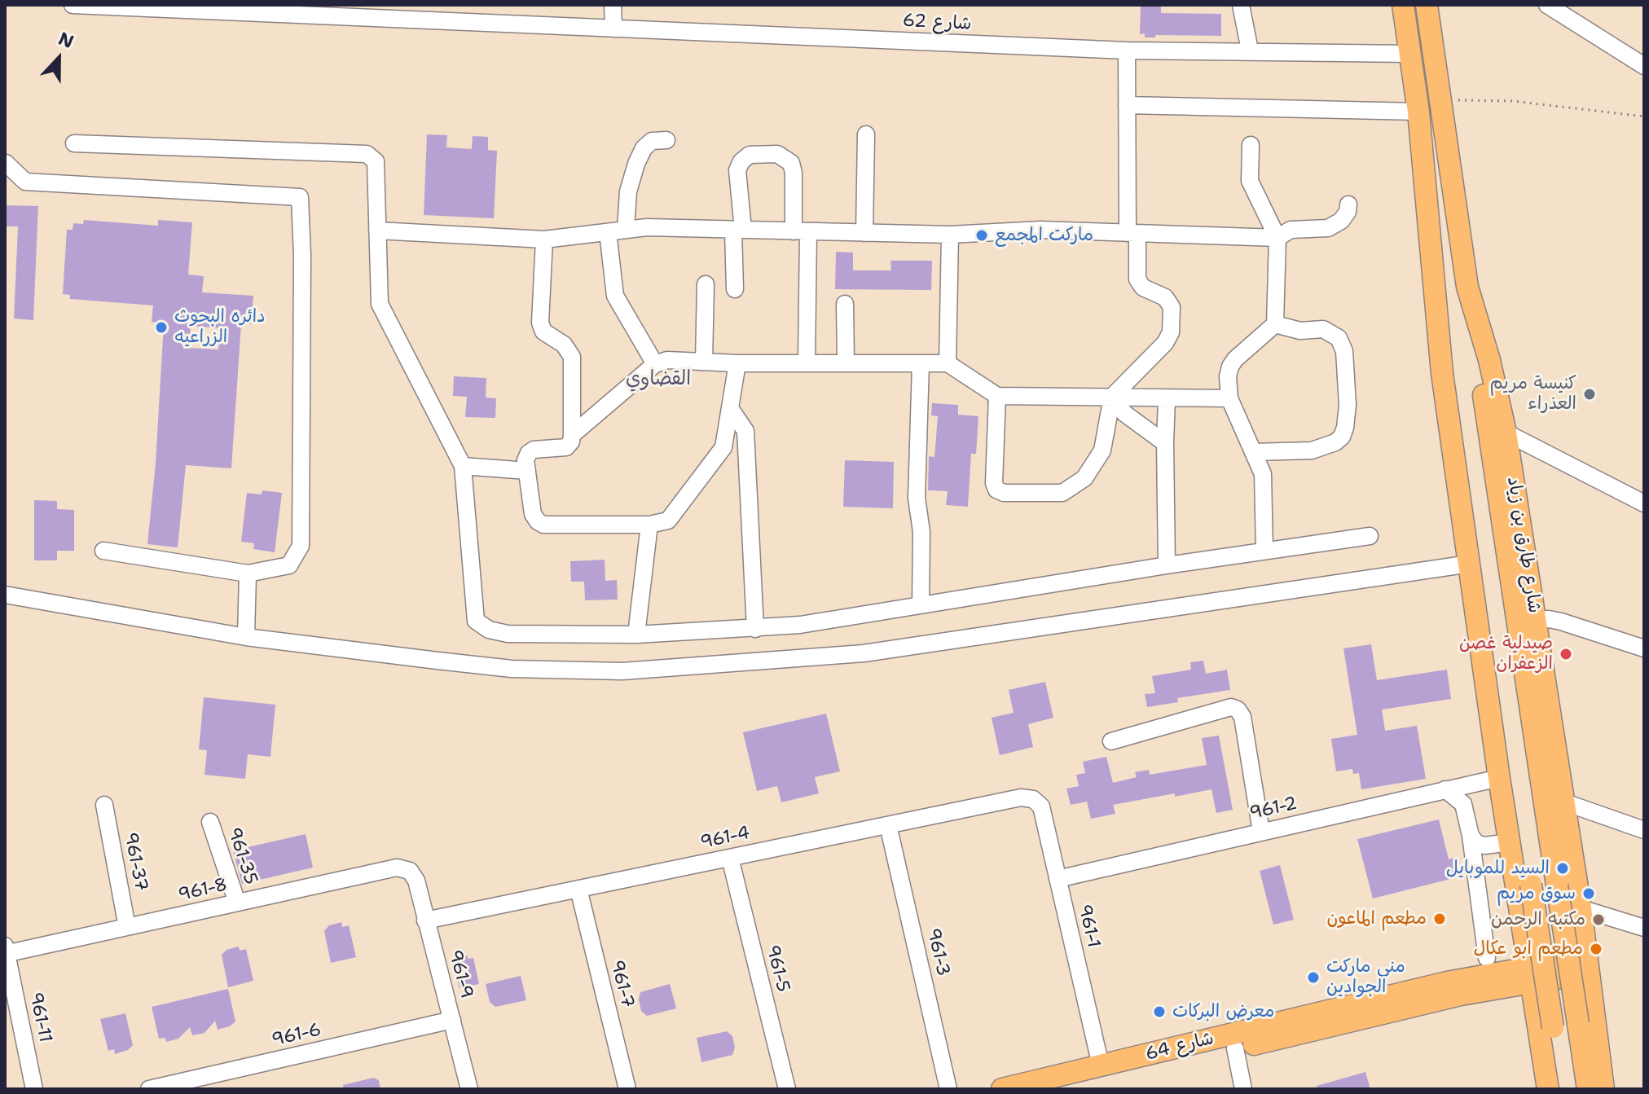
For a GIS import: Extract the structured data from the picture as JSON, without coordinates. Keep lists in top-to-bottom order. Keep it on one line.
{"streets":{"main road":["شارع طارق بن زياد","شارع 64"],"street":["شارع 62","961-2","961-4","961-35","961-37","961-8","961-1","961-3","961-5","961-9","961-7","961-11","961-6"]},"crossings":[["شارع طارق بن زياد","شارع 64"],["961-2","961-1"],["961-4","961-1"],["961-4","961-3"],["961-4","961-5"],["961-4","961-9"],["961-4","961-7"],["961-35","961-8"],["961-37","961-8"],["961-8","961-9"],["961-8","961-11"],["961-1","شارع 64"],["961-9","961-6"]],"districts":["القضاوي"],"places":["ماركت المجمع","دائره البحوث الزراعيه","كنيسة مريم العذراء","صيدلية غصن الزعفران","السيد للموبايل","سوق مريم","مطعم الماعون","مكتبه الرحمن","مطعم ابو عكال","مني ماركت الجوادين","معرض البركات"],"north":"top"}
